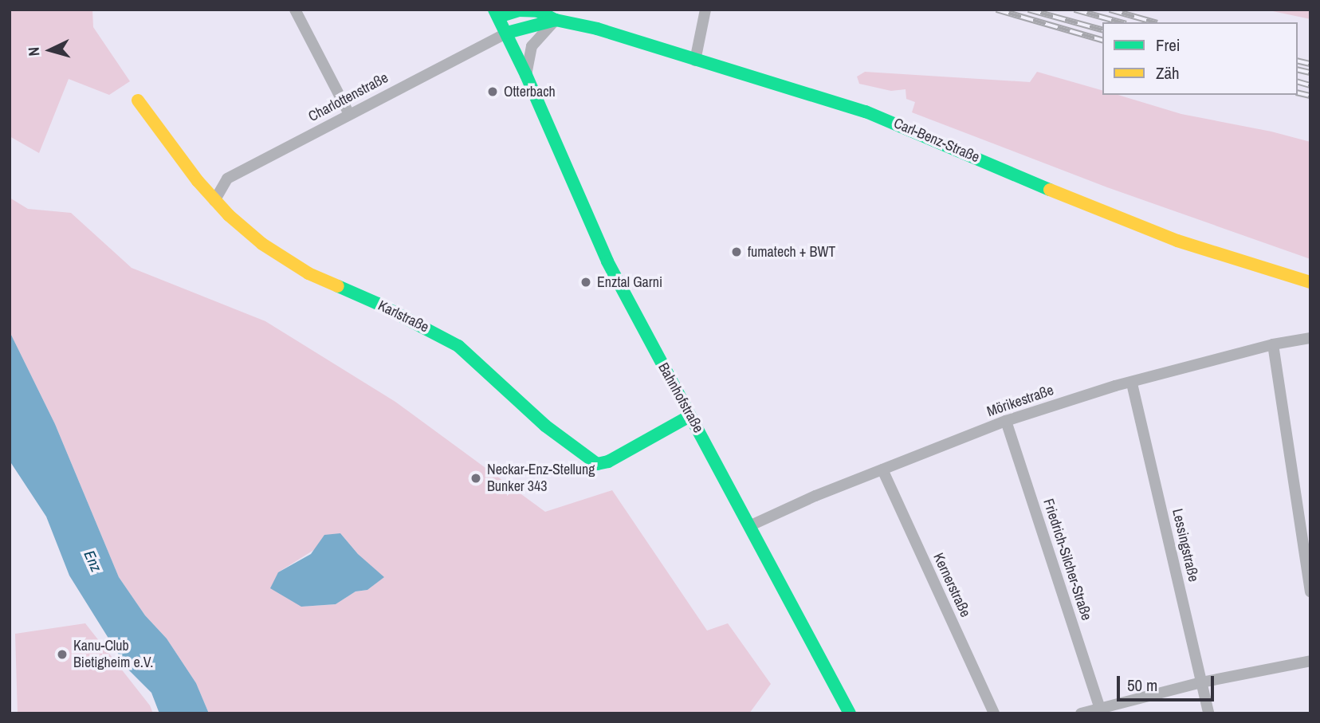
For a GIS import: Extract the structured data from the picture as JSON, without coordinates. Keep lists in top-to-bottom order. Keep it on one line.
{"streets":{"street":["Charlottenstraße","Carl-Benz-Straße","Karlstraße","Bahnhofstraße","Mörikestraße","Lessingstraße","Friedrich-Silcher-Straße","Kernerstraße"]},"crossings":[["Charlottenstraße","Carl-Benz-Straße"],["Charlottenstraße","Karlstraße"],["Charlottenstraße","Bahnhofstraße"],["Carl-Benz-Straße","Bahnhofstraße"],["Karlstraße","Bahnhofstraße"],["Bahnhofstraße","Mörikestraße"],["Mörikestraße","Lessingstraße"],["Mörikestraße","Friedrich-Silcher-Straße"],["Mörikestraße","Kernerstraße"]],"water":["Enz"],"places":["Otterbach","fumatech + BWT","Enztal Garni","Neckar-Enz-Stellung Bunker 343","Kanu-Club Bietigheim e.V."],"legend":["Frei","Zäh"],"scale_bar":"50 m","north":"left"}
